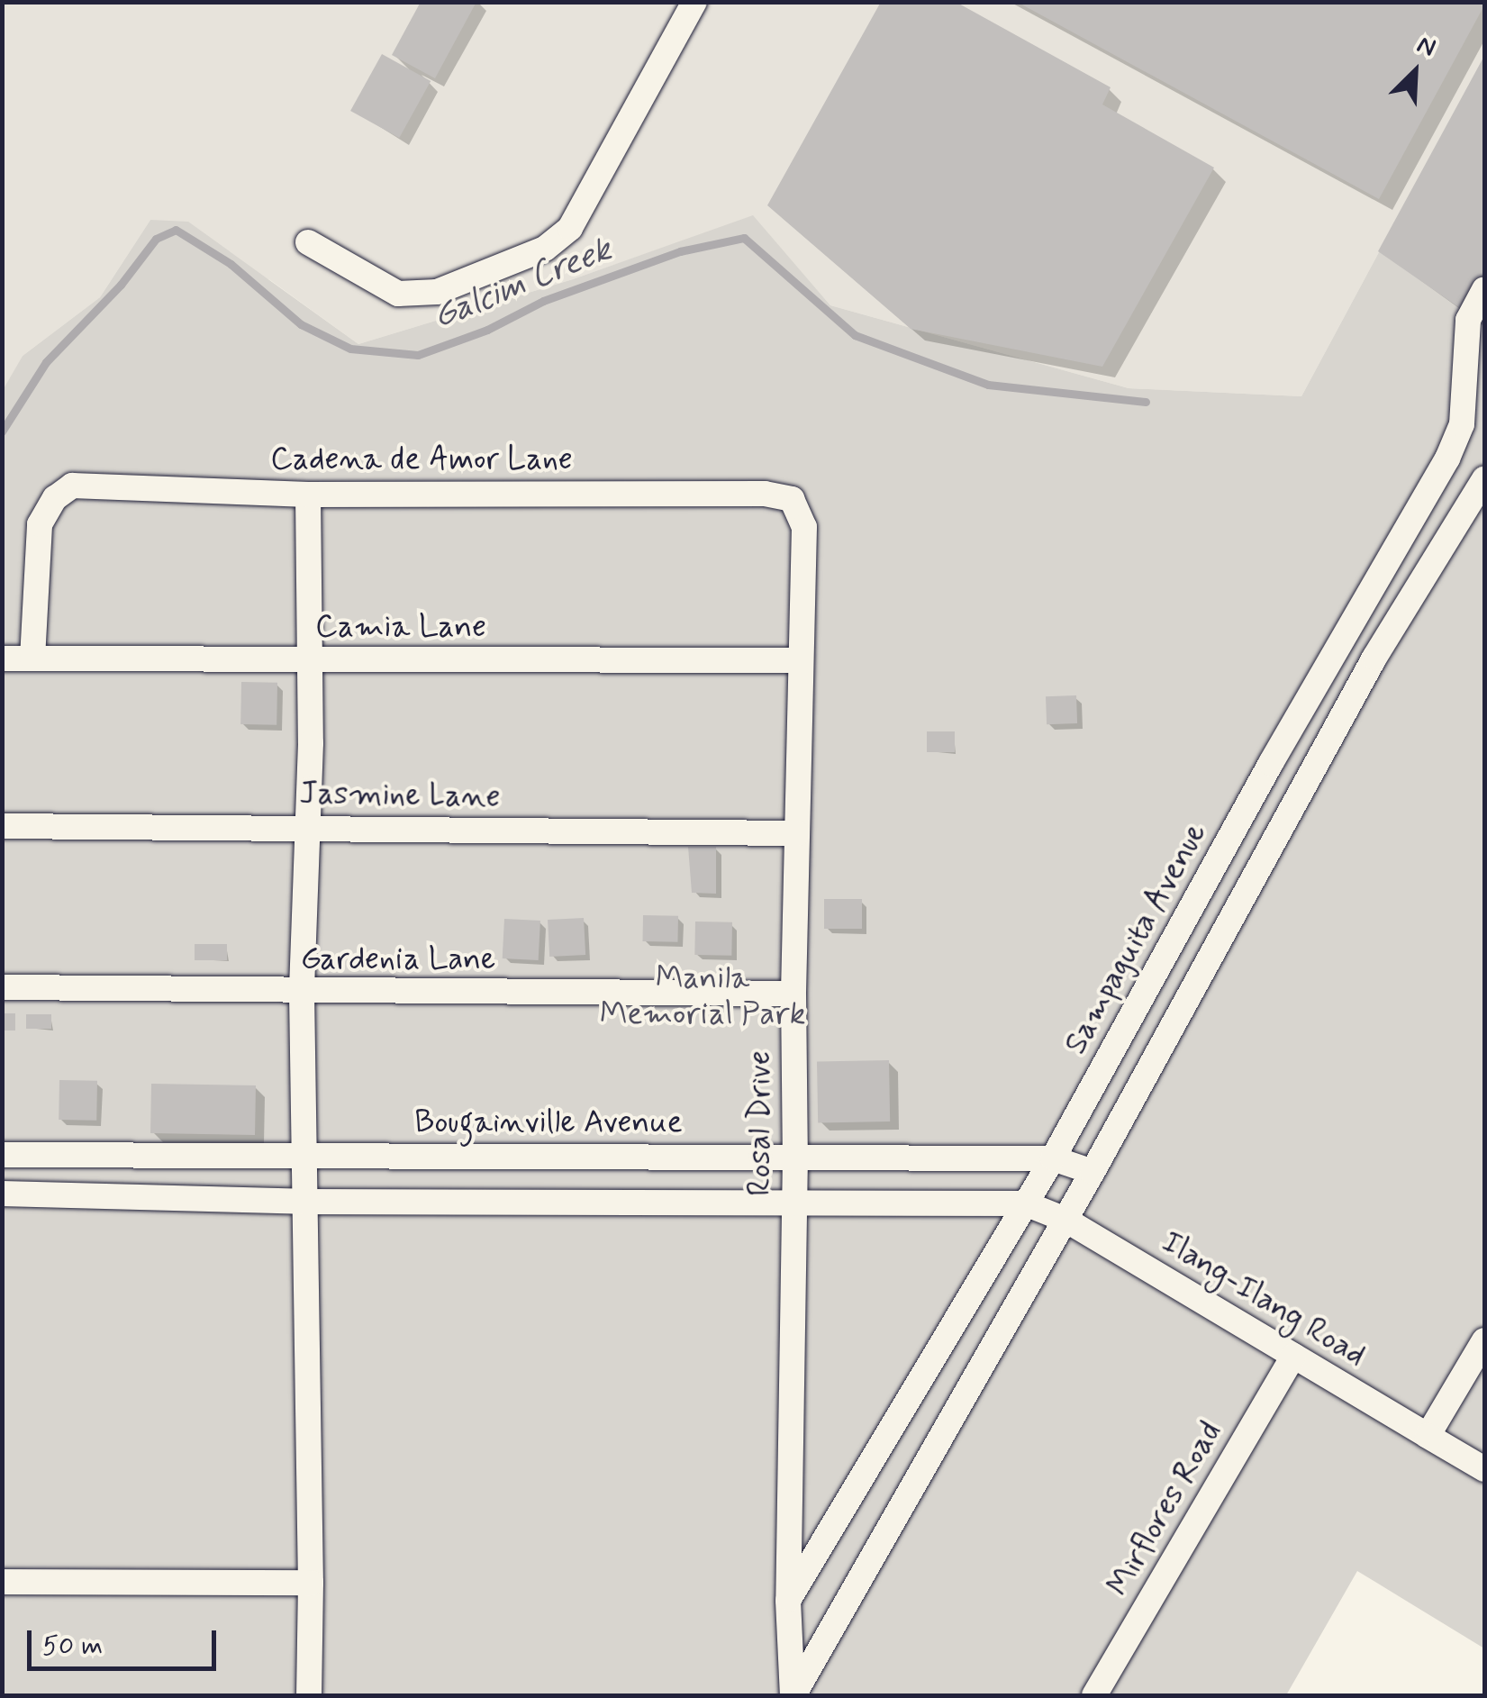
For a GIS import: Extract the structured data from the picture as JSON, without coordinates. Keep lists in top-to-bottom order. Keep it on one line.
{"streets":{"street":["Cadena de Amor Lane","Camia Lane","Jasmine Lane","Sampaguita Avenue","Gardenia Lane","Bougainville Avenue","Rosal Drive","Ilang-Ilang Road","Mirflores Road"]},"crossings":[["Cadena de Amor Lane","Camia Lane"],["Cadena de Amor Lane","Rosal Drive"],["Camia Lane","Rosal Drive"],["Jasmine Lane","Rosal Drive"],["Sampaguita Avenue","Bougainville Avenue"],["Sampaguita Avenue","Rosal Drive"],["Gardenia Lane","Rosal Drive"],["Bougainville Avenue","Rosal Drive"],["Ilang-Ilang Road","Mirflores Road"]],"water":["Galcim Creek"],"parks":["Manila Memorial Park"],"scale_bar":"50 m","north":"top right"}
